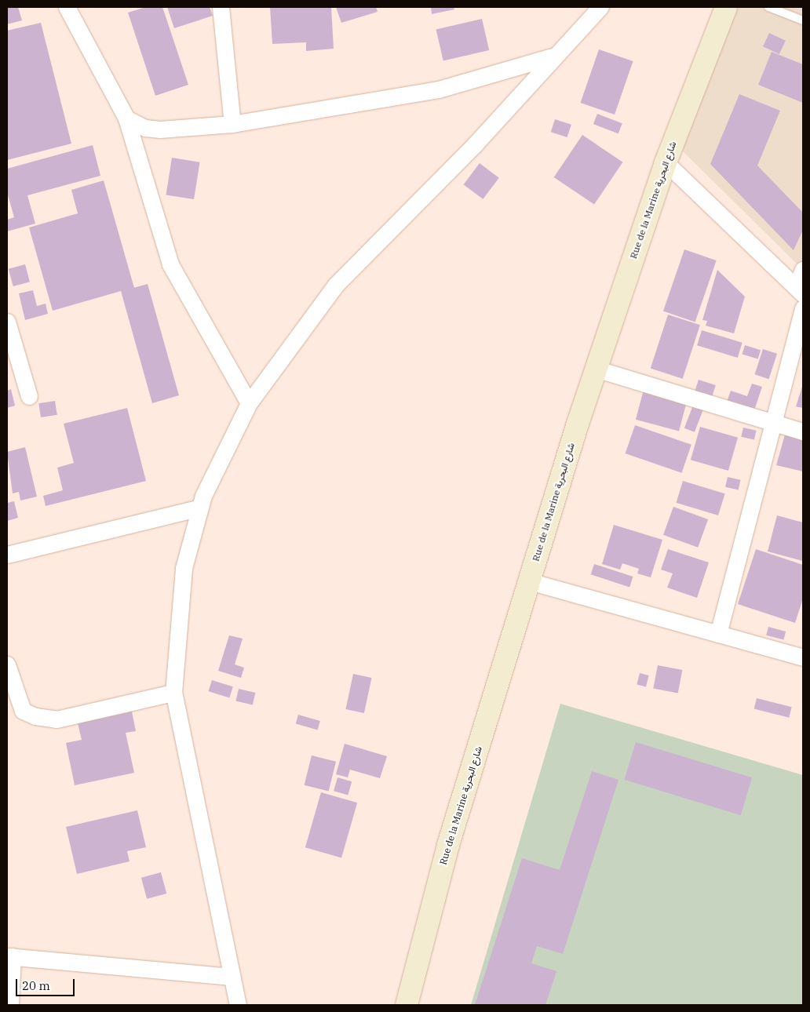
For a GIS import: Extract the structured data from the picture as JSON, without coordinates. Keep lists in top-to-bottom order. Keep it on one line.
{"streets":{"street":["Rue de la Marine شارع البحرية"]},"scale_bar":"20 m"}
